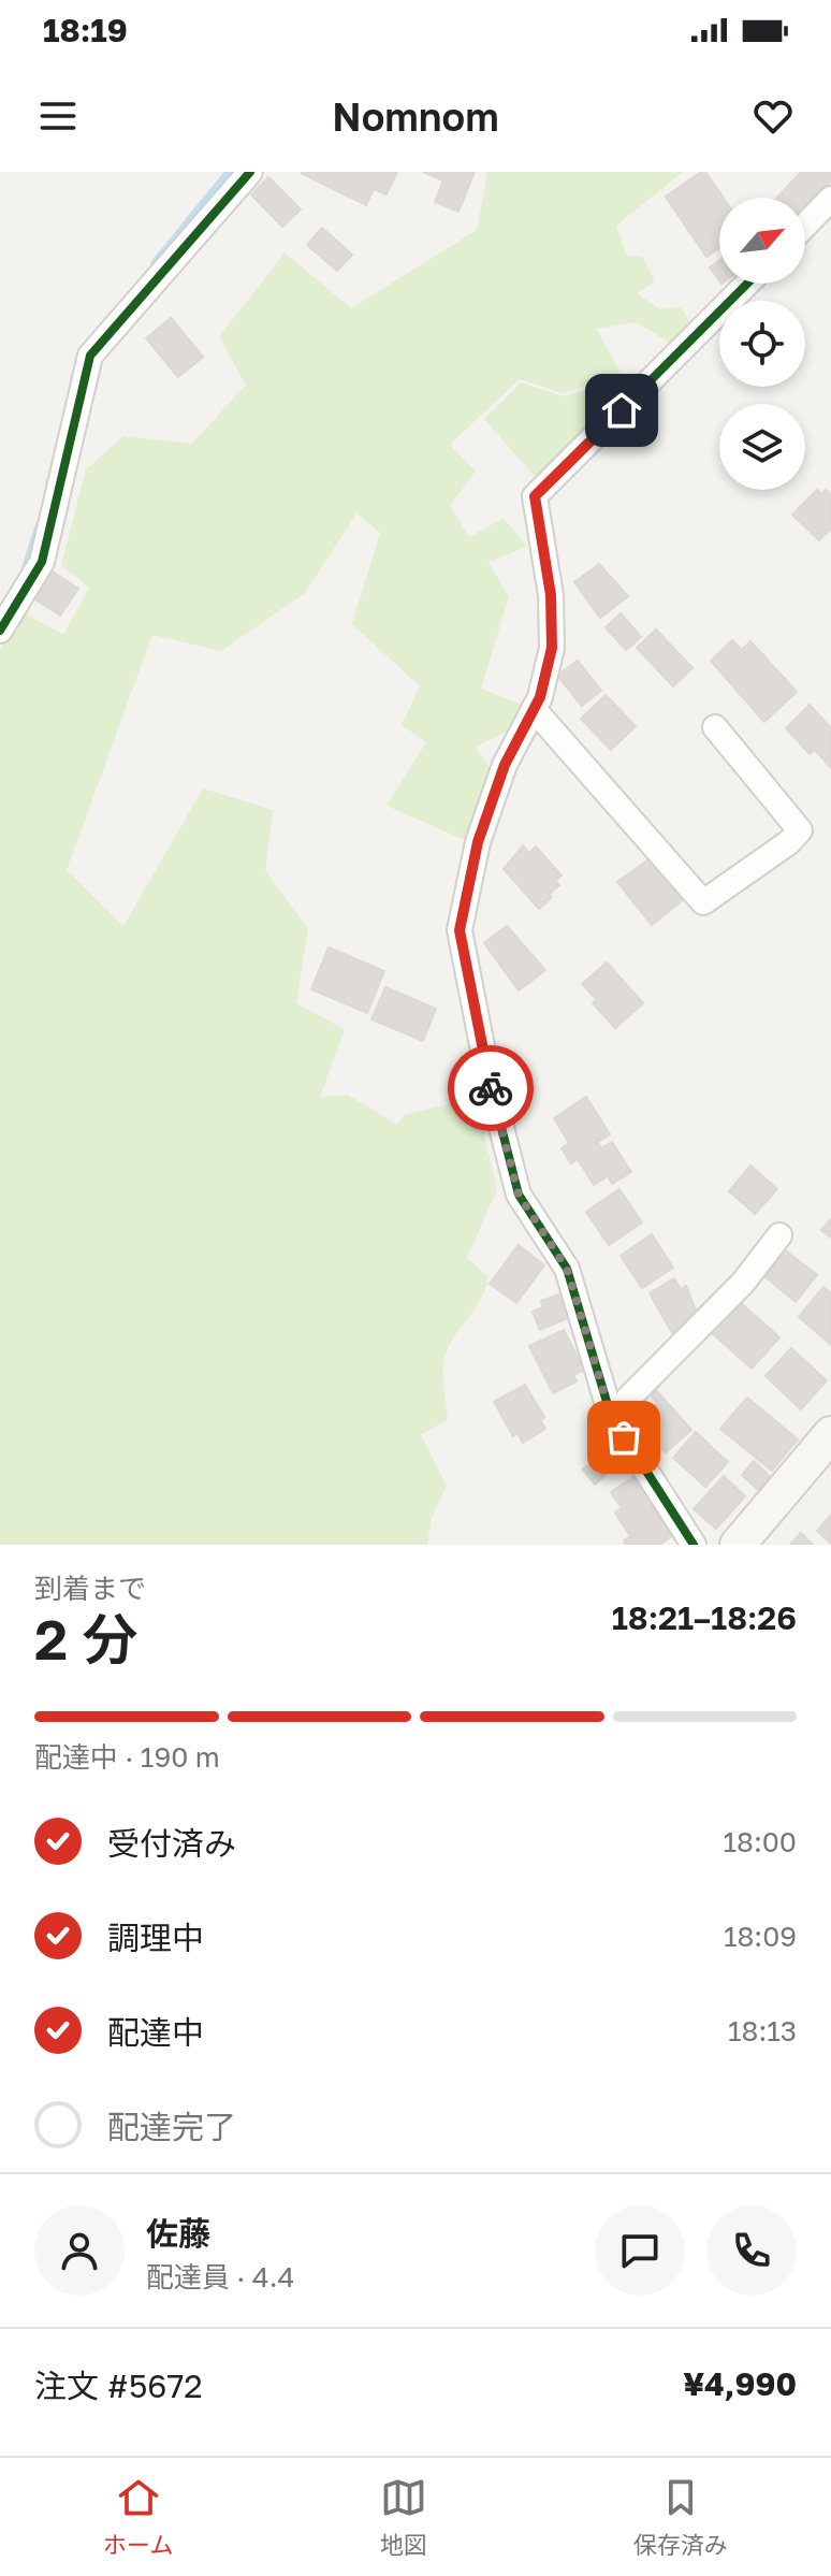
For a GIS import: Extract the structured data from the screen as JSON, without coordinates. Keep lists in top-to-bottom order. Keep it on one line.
{"north":"top right","page":{"status":"18:19","header":"Nomnom","heading":["2 分","到着まで","18:21–18:26"],"panel":["佐藤","配達員 · 4.4","注文 #5672","¥4,990"],"bar":"配達中 · 190 m","list":[["受付済み","18:00"],["調理中","18:09"],["配達中","18:13"],"配達完了"],"tabs":["ホーム","地図","保存済み"]}}
